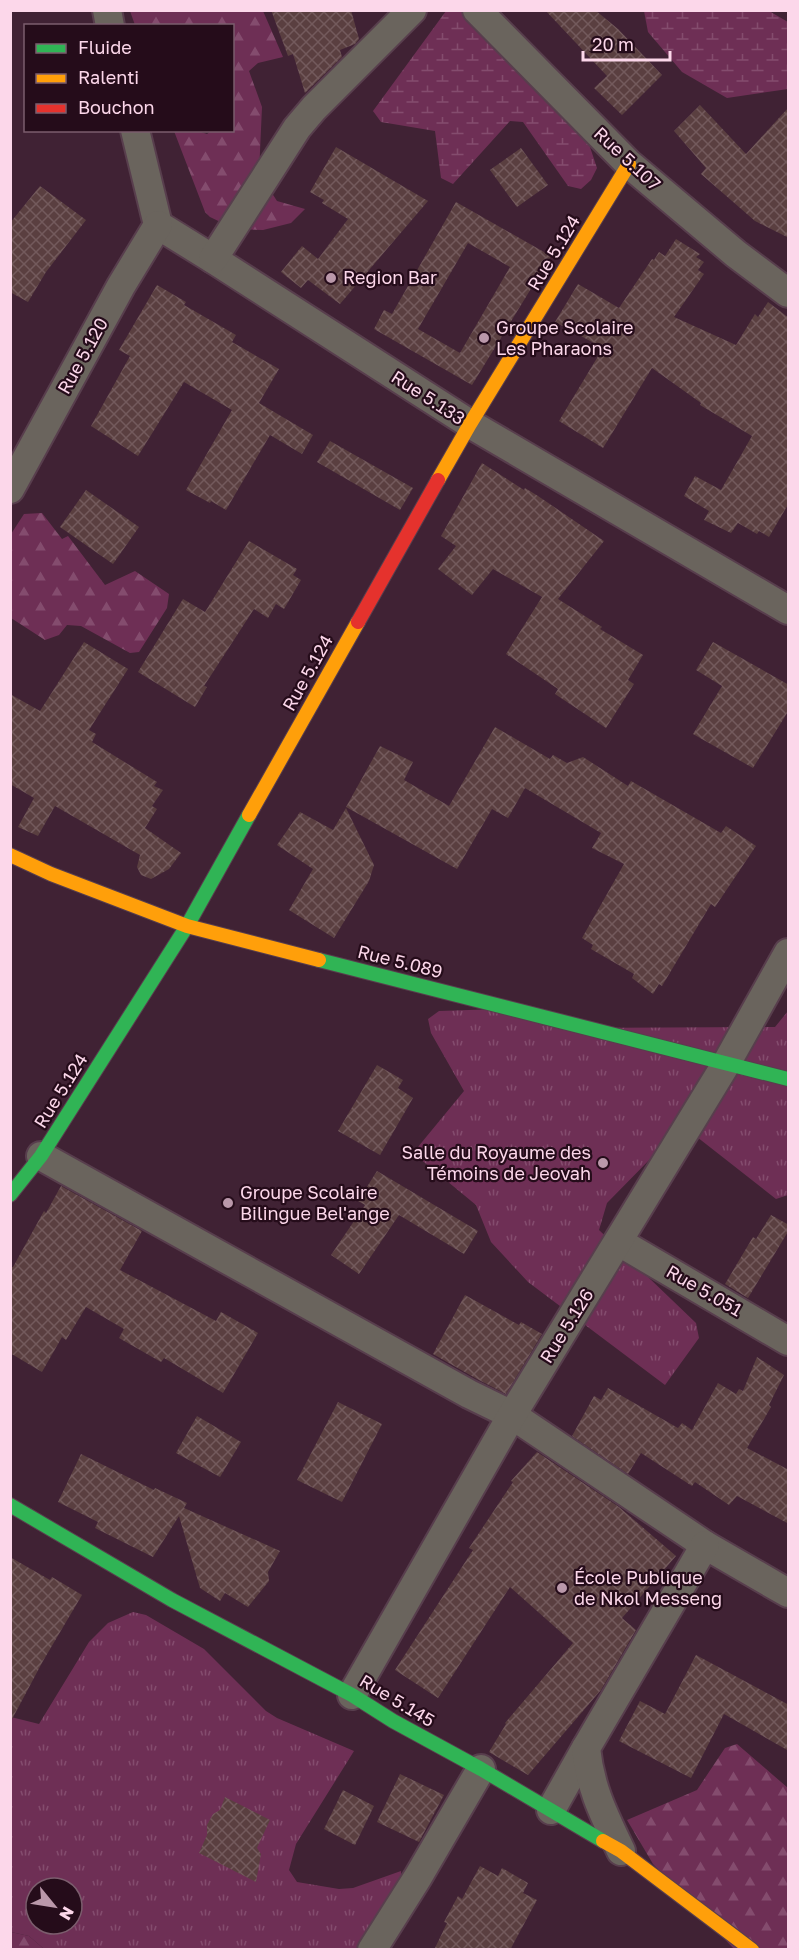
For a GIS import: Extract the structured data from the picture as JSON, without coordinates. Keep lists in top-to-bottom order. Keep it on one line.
{"streets":{"street":["Rue 5.107","Rue 5.124","Rue 5.120","Rue 5.133","Rue 5.089","Rue 5.051","Rue 5.126","Rue 5.145"]},"crossings":[["Rue 5.107","Rue 5.124"],["Rue 5.124","Rue 5.133"],["Rue 5.124","Rue 5.089"],["Rue 5.120","Rue 5.133"],["Rue 5.089","Rue 5.126"],["Rue 5.051","Rue 5.126"],["Rue 5.126","Rue 5.145"]],"places":["Region Bar","Groupe Scolaire Les Pharaons","Salle du Royaume des Témoins de Jeovah","Groupe Scolaire Bilingue Bel'ange","École Publique de Nkol Messeng"],"legend":["Fluide","Ralenti","Bouchon"],"scale_bar":"20 m","north":"bottom right"}
